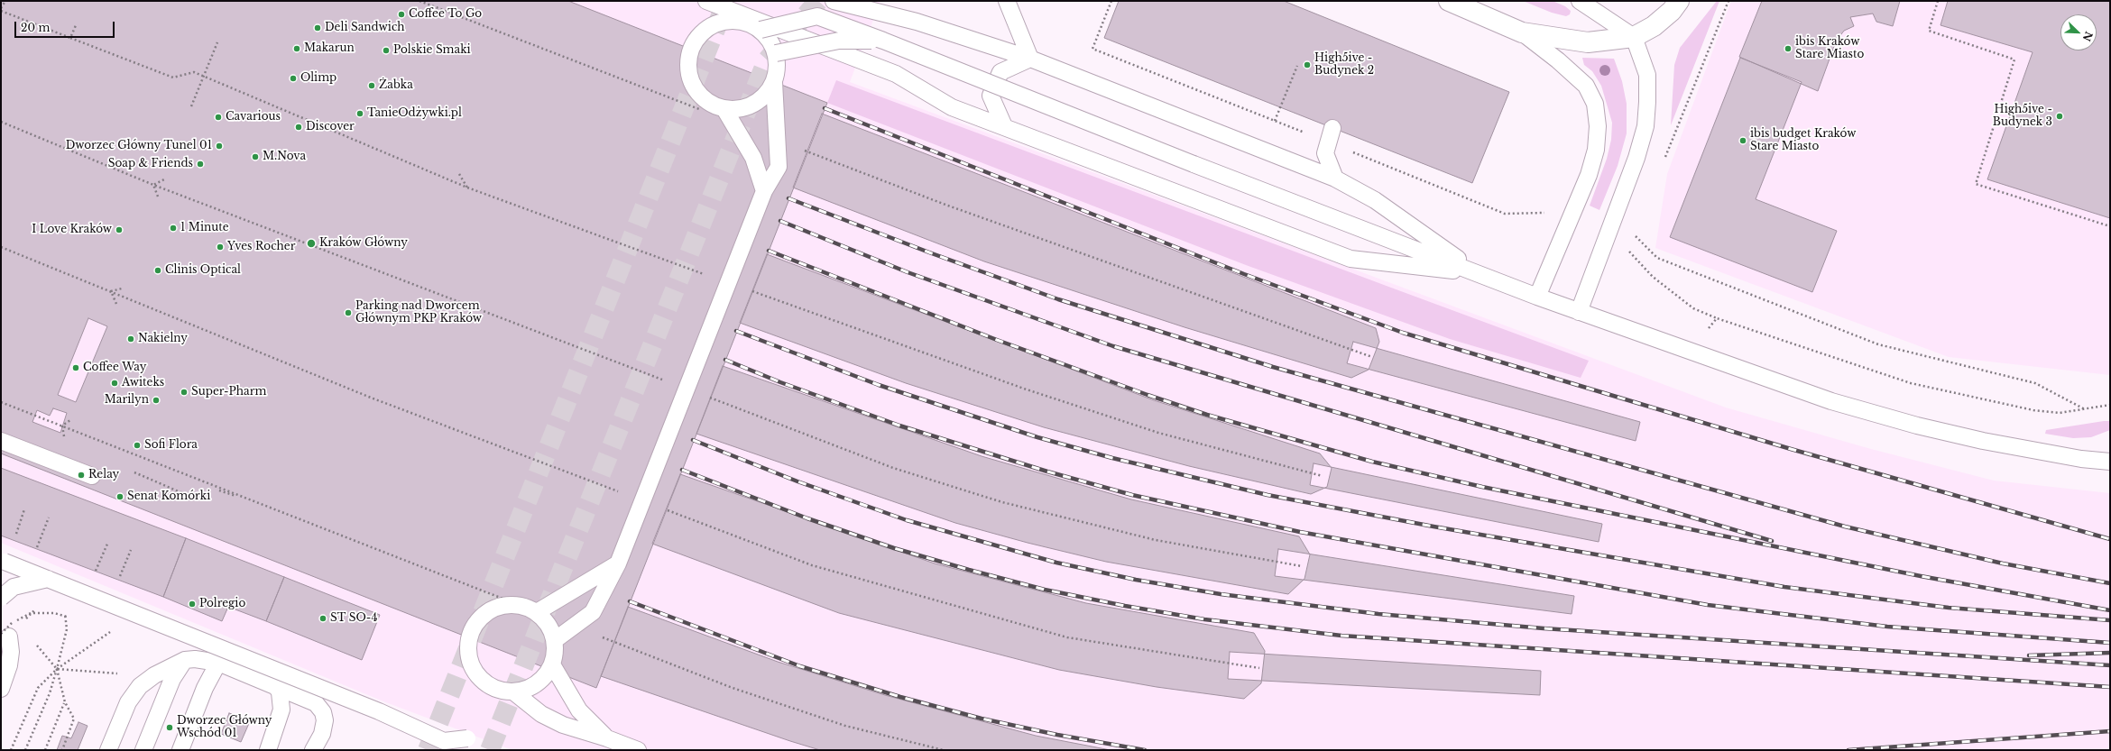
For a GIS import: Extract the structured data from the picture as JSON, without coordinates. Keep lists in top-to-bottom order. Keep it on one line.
{"places":["Coffee To Go","Deli Sandwich","Makarun","ibis Kraków Stare Miasto","Polskie Smaki","High5ive - Budynek 2","Olimp","Żabka","TanieOdżywki.pl","High5ive - Budynek 3","Cavarious","Discover","ibis budget Kraków Stare Miasto","Dworzec Główny Tunel 01","M.Nova","Soap & Friends","1 Minute","I Love Kraków","Kraków Główny","Yves Rocher","Clinis Optical","Parking nad Dworcem Głównym PKP Kraków","Nakielny","Coffee Way","Awiteks","Super-Pharm","Marilyn","Sofi Flora","Relay","Senat Komórki","Polregio","ST SO-4","Dworzec Główny Wschód 01"],"scale_bar":"20 m","north":"bottom right"}
